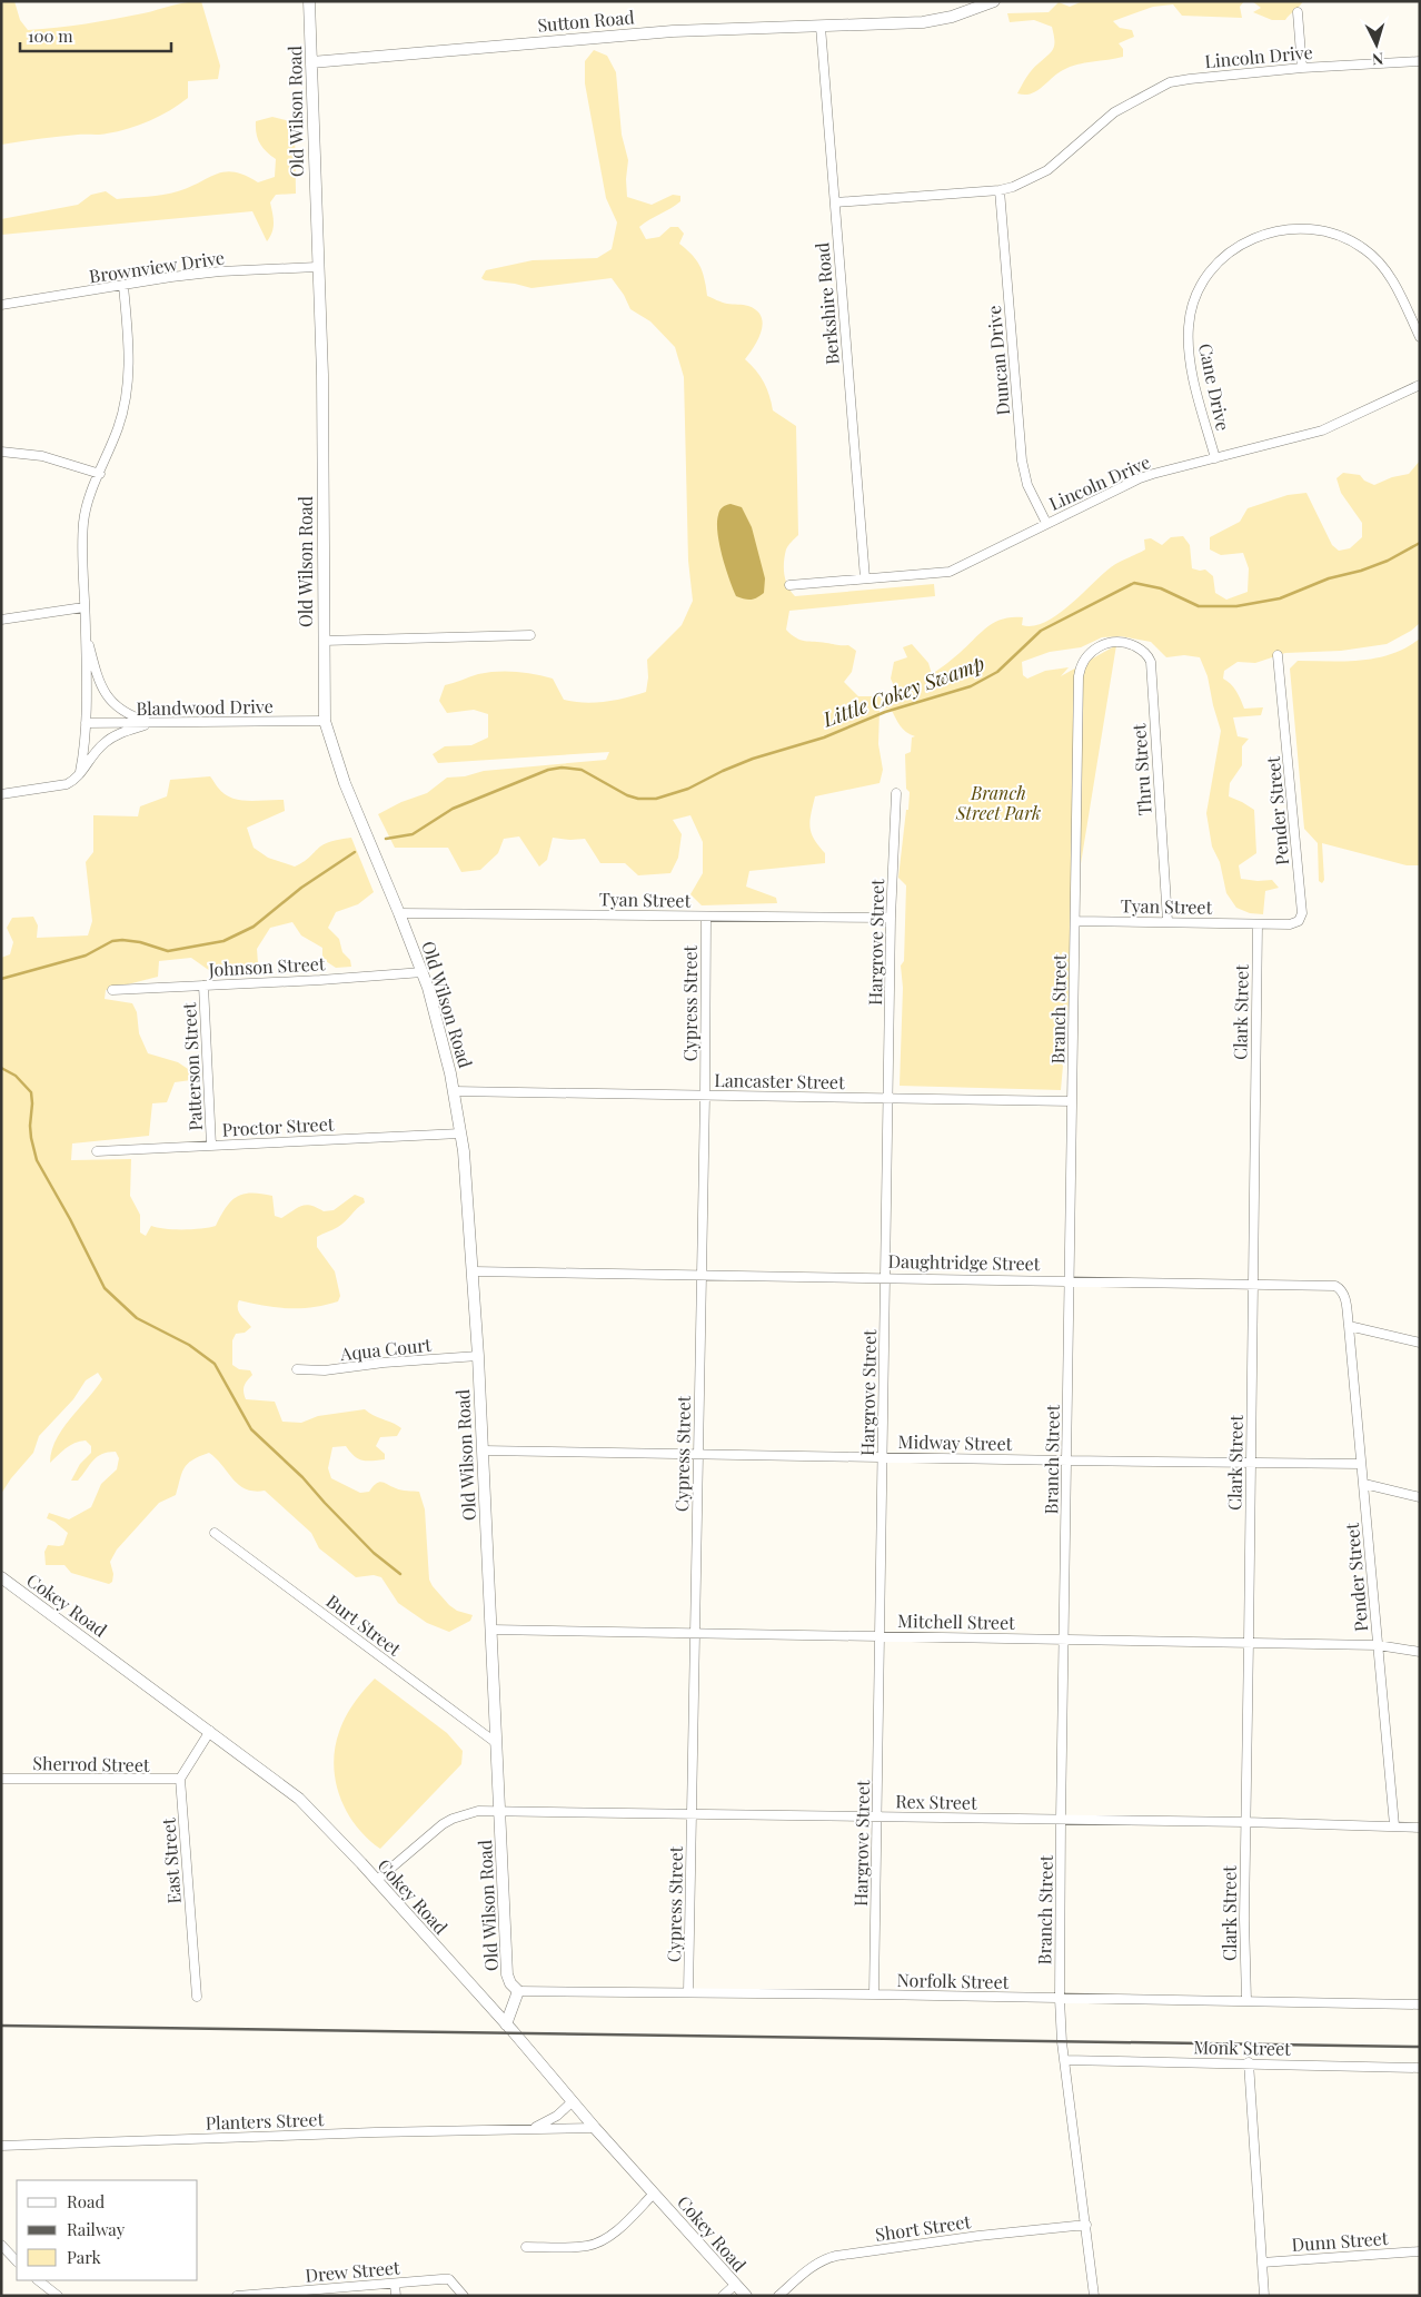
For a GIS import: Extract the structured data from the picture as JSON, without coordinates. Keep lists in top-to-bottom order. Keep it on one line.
{"streets":{"street":["Sutton Road","Lincoln Drive","Old Wilson Road","Brownview Drive","Berkshire Road","Duncan Drive","Cane Drive","Blandwood Drive","Thru Street","Pender Street","Tyan Street","Hargrove Street","Johnson Street","Cypress Street","Branch Street","Clark Street","Patterson Street","Lancaster Street","Proctor Street","Daughtridge Street","Aqua Court","Midway Street","Cokey Road","Mitchell Street","Burt Street","Sherrod Street","Rex Street","East Street","Norfolk Street","Monk Street","Planters Street","Short Street","Dunn Street","Drew Street"]},"crossings":[["Sutton Road","Old Wilson Road"],["Sutton Road","Berkshire Road"],["Lincoln Drive","Berkshire Road"],["Lincoln Drive","Duncan Drive"],["Lincoln Drive","Cane Drive"],["Old Wilson Road","Brownview Drive"],["Old Wilson Road","Blandwood Drive"],["Old Wilson Road","Tyan Street"],["Old Wilson Road","Johnson Street"],["Old Wilson Road","Lancaster Street"],["Old Wilson Road","Proctor Street"],["Old Wilson Road","Daughtridge Street"],["Old Wilson Road","Aqua Court"],["Old Wilson Road","Midway Street"],["Old Wilson Road","Cokey Road"],["Old Wilson Road","Mitchell Street"],["Old Wilson Road","Burt Street"],["Old Wilson Road","Rex Street"],["Old Wilson Road","Norfolk Street"],["Thru Street","Tyan Street"],["Thru Street","Branch Street"],["Pender Street","Tyan Street"],["Pender Street","Clark Street"],["Pender Street","Daughtridge Street"],["Pender Street","Midway Street"],["Pender Street","Mitchell Street"],["Pender Street","Rex Street"],["Tyan Street","Hargrove Street"],["Tyan Street","Cypress Street"],["Tyan Street","Branch Street"],["Tyan Street","Clark Street"],["Hargrove Street","Lancaster Street"],["Hargrove Street","Daughtridge Street"],["Hargrove Street","Midway Street"],["Hargrove Street","Mitchell Street"],["Hargrove Street","Rex Street"],["Hargrove Street","Norfolk Street"],["Johnson Street","Patterson Street"],["Cypress Street","Lancaster Street"],["Cypress Street","Daughtridge Street"],["Cypress Street","Midway Street"],["Cypress Street","Mitchell Street"],["Cypress Street","Rex Street"],["Cypress Street","Norfolk Street"],["Branch Street","Lancaster Street"],["Branch Street","Daughtridge Street"],["Branch Street","Midway Street"],["Branch Street","Mitchell Street"],["Branch Street","Rex Street"],["Branch Street","Norfolk Street"],["Branch Street","Monk Street"],["Branch Street","Short Street"],["Clark Street","Daughtridge Street"],["Clark Street","Midway Street"],["Clark Street","Mitchell Street"],["Clark Street","Rex Street"],["Clark Street","Norfolk Street"],["Patterson Street","Proctor Street"],["Cokey Road","Rex Street"],["Cokey Road","Planters Street"],["Sherrod Street","East Street"]],"water":["Little Cokey Swamp"],"parks":["Branch Street Park"],"legend":["Road","Railway","Park"],"scale_bar":"100 m","north":"bottom"}
